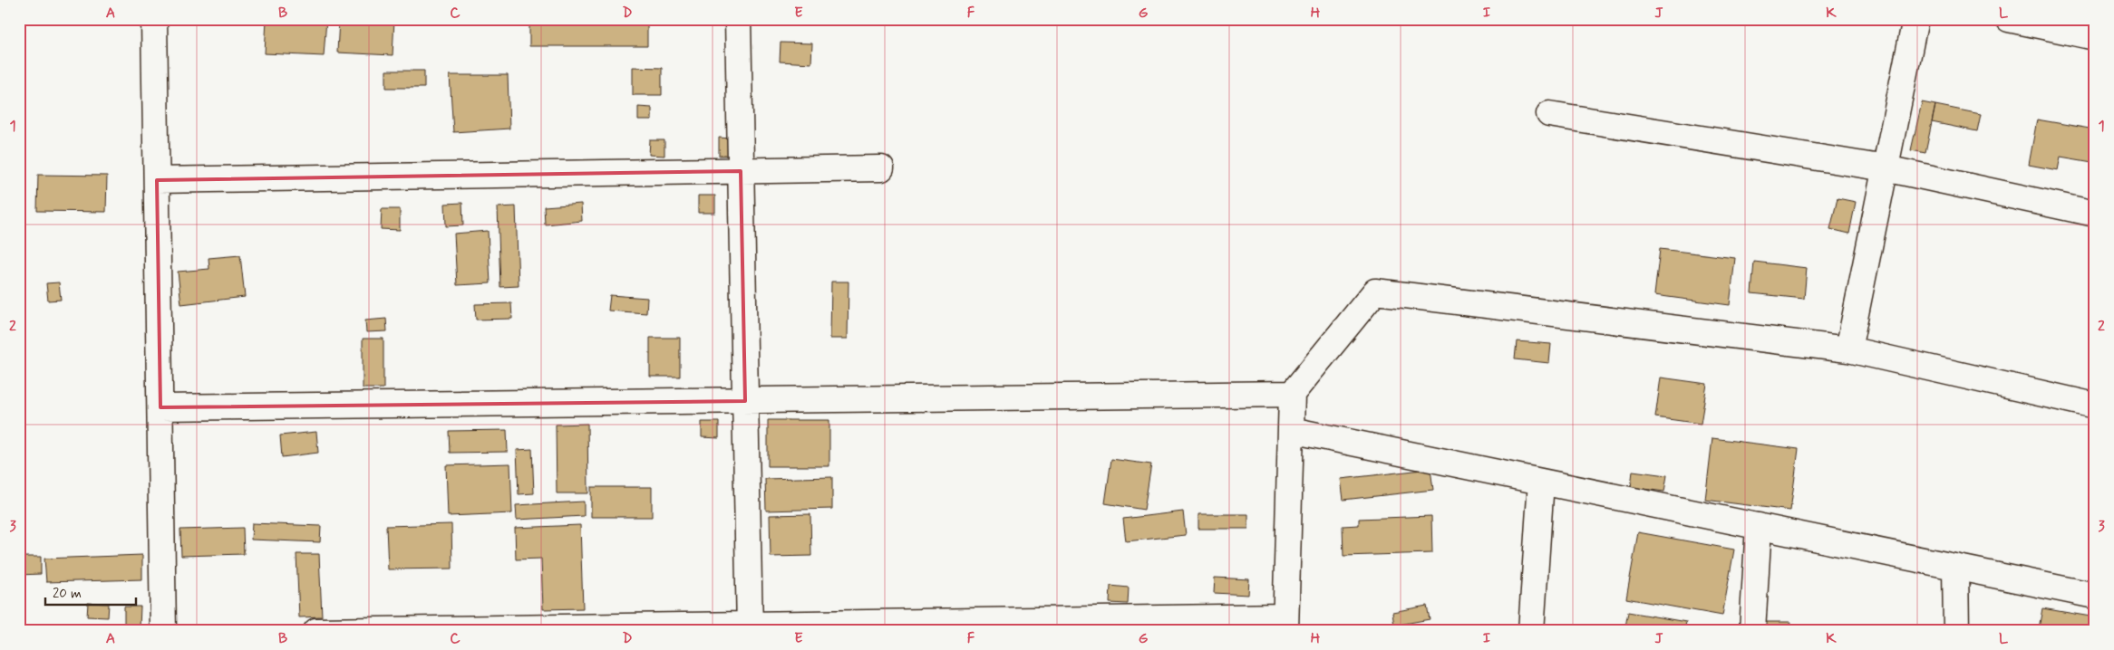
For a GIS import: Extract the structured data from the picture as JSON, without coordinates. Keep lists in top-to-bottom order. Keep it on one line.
{"scale_bar":"20 m","grid":{"columns":["A","B","C","D","E","F","G","H","I","J","K","L"],"rows":["1","2","3"]}}
